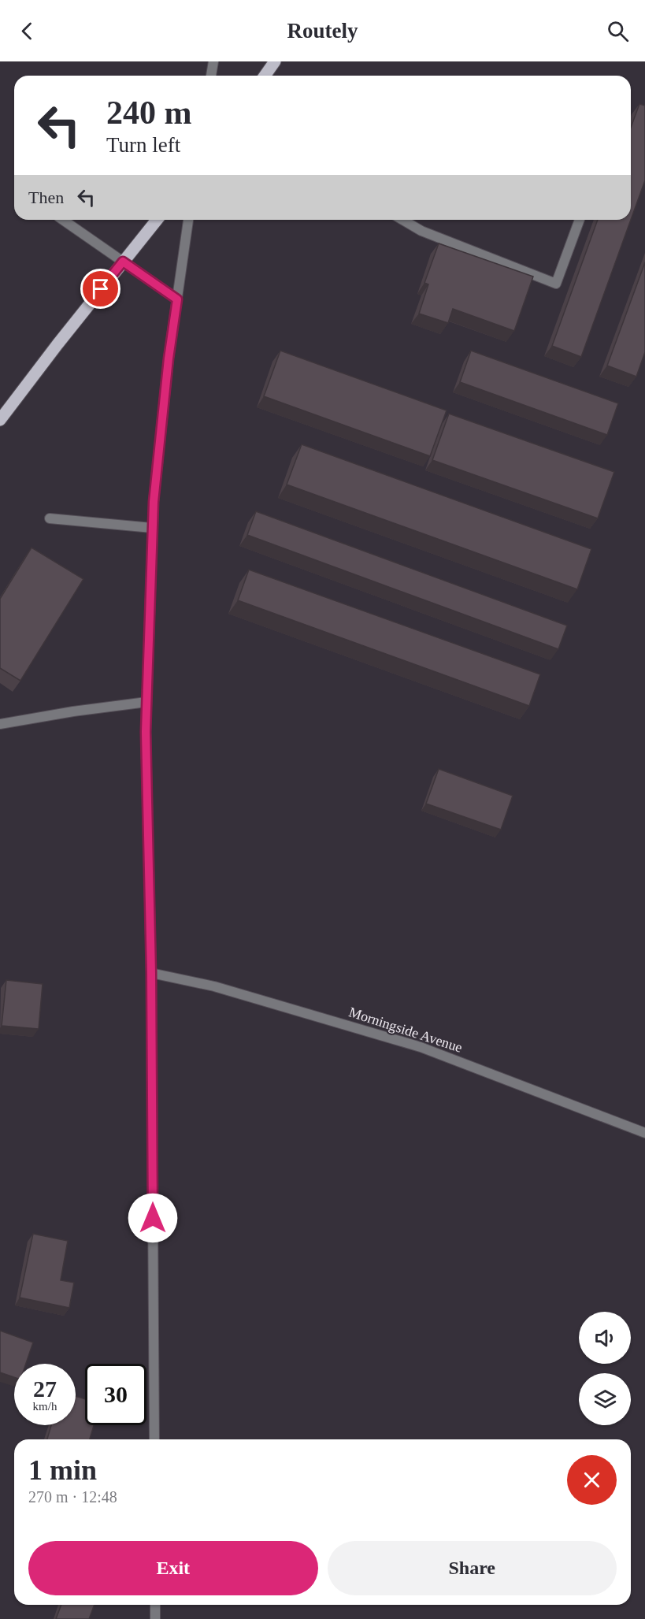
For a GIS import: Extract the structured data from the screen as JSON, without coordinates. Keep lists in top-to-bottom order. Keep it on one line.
{"streets":{"street":["Morningside Avenue"]},"page":{"header":"Routely","turn":["240 m","Turn left"],"then":"Then","speed":"27 km/h","limit":"30","heading":["1 min","270 m · 12:48"],"buttons":["Exit","Share"]}}
